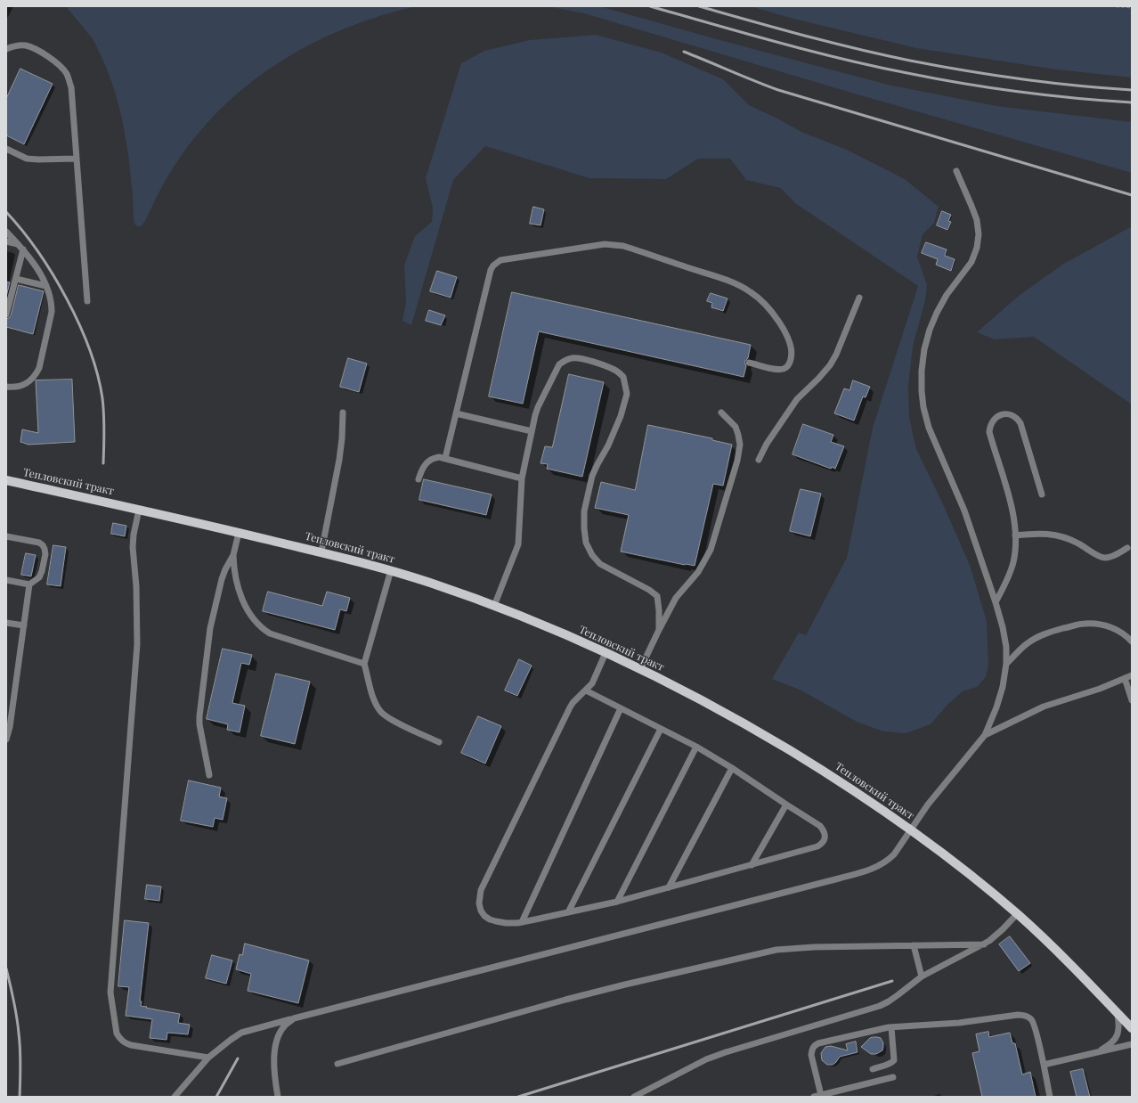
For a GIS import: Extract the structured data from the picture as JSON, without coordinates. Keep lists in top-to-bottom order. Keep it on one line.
{"streets":{"main road":["Тепловский тракт"]}}
